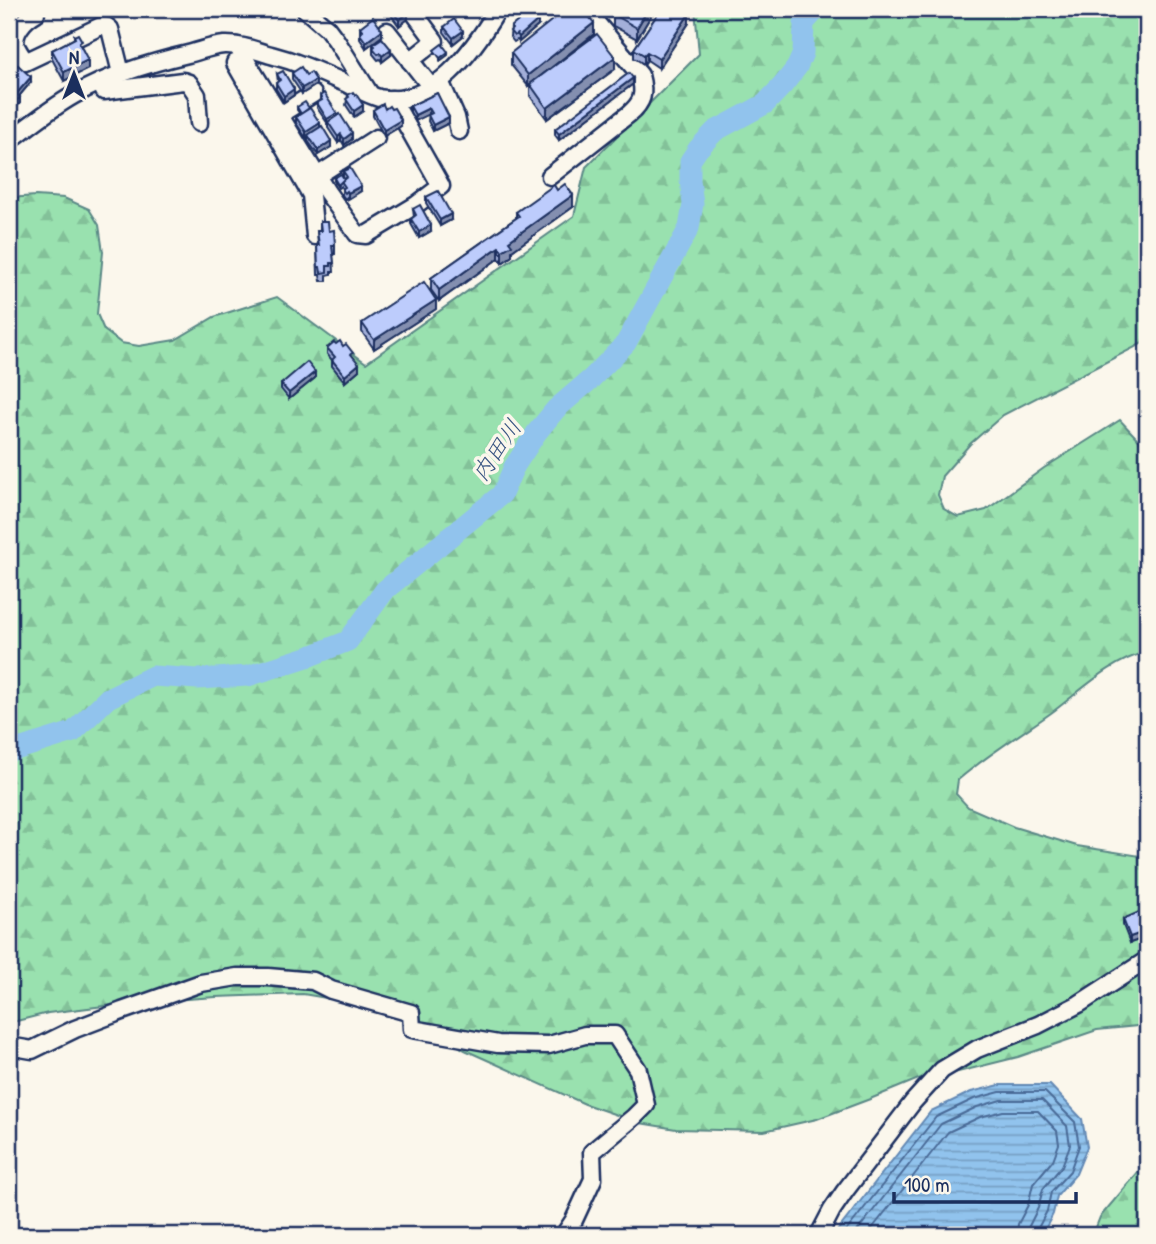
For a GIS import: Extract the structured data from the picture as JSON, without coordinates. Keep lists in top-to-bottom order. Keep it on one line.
{"water":["内田川"],"scale_bar":"100 m","north":"top"}
